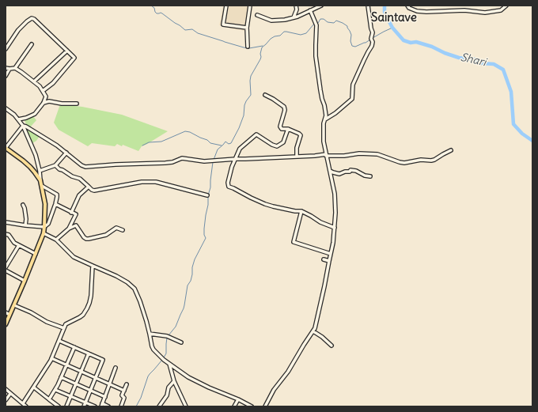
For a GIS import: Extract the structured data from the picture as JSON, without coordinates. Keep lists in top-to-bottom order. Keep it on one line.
{"districts":["Saintave"],"water":["Shari"]}
